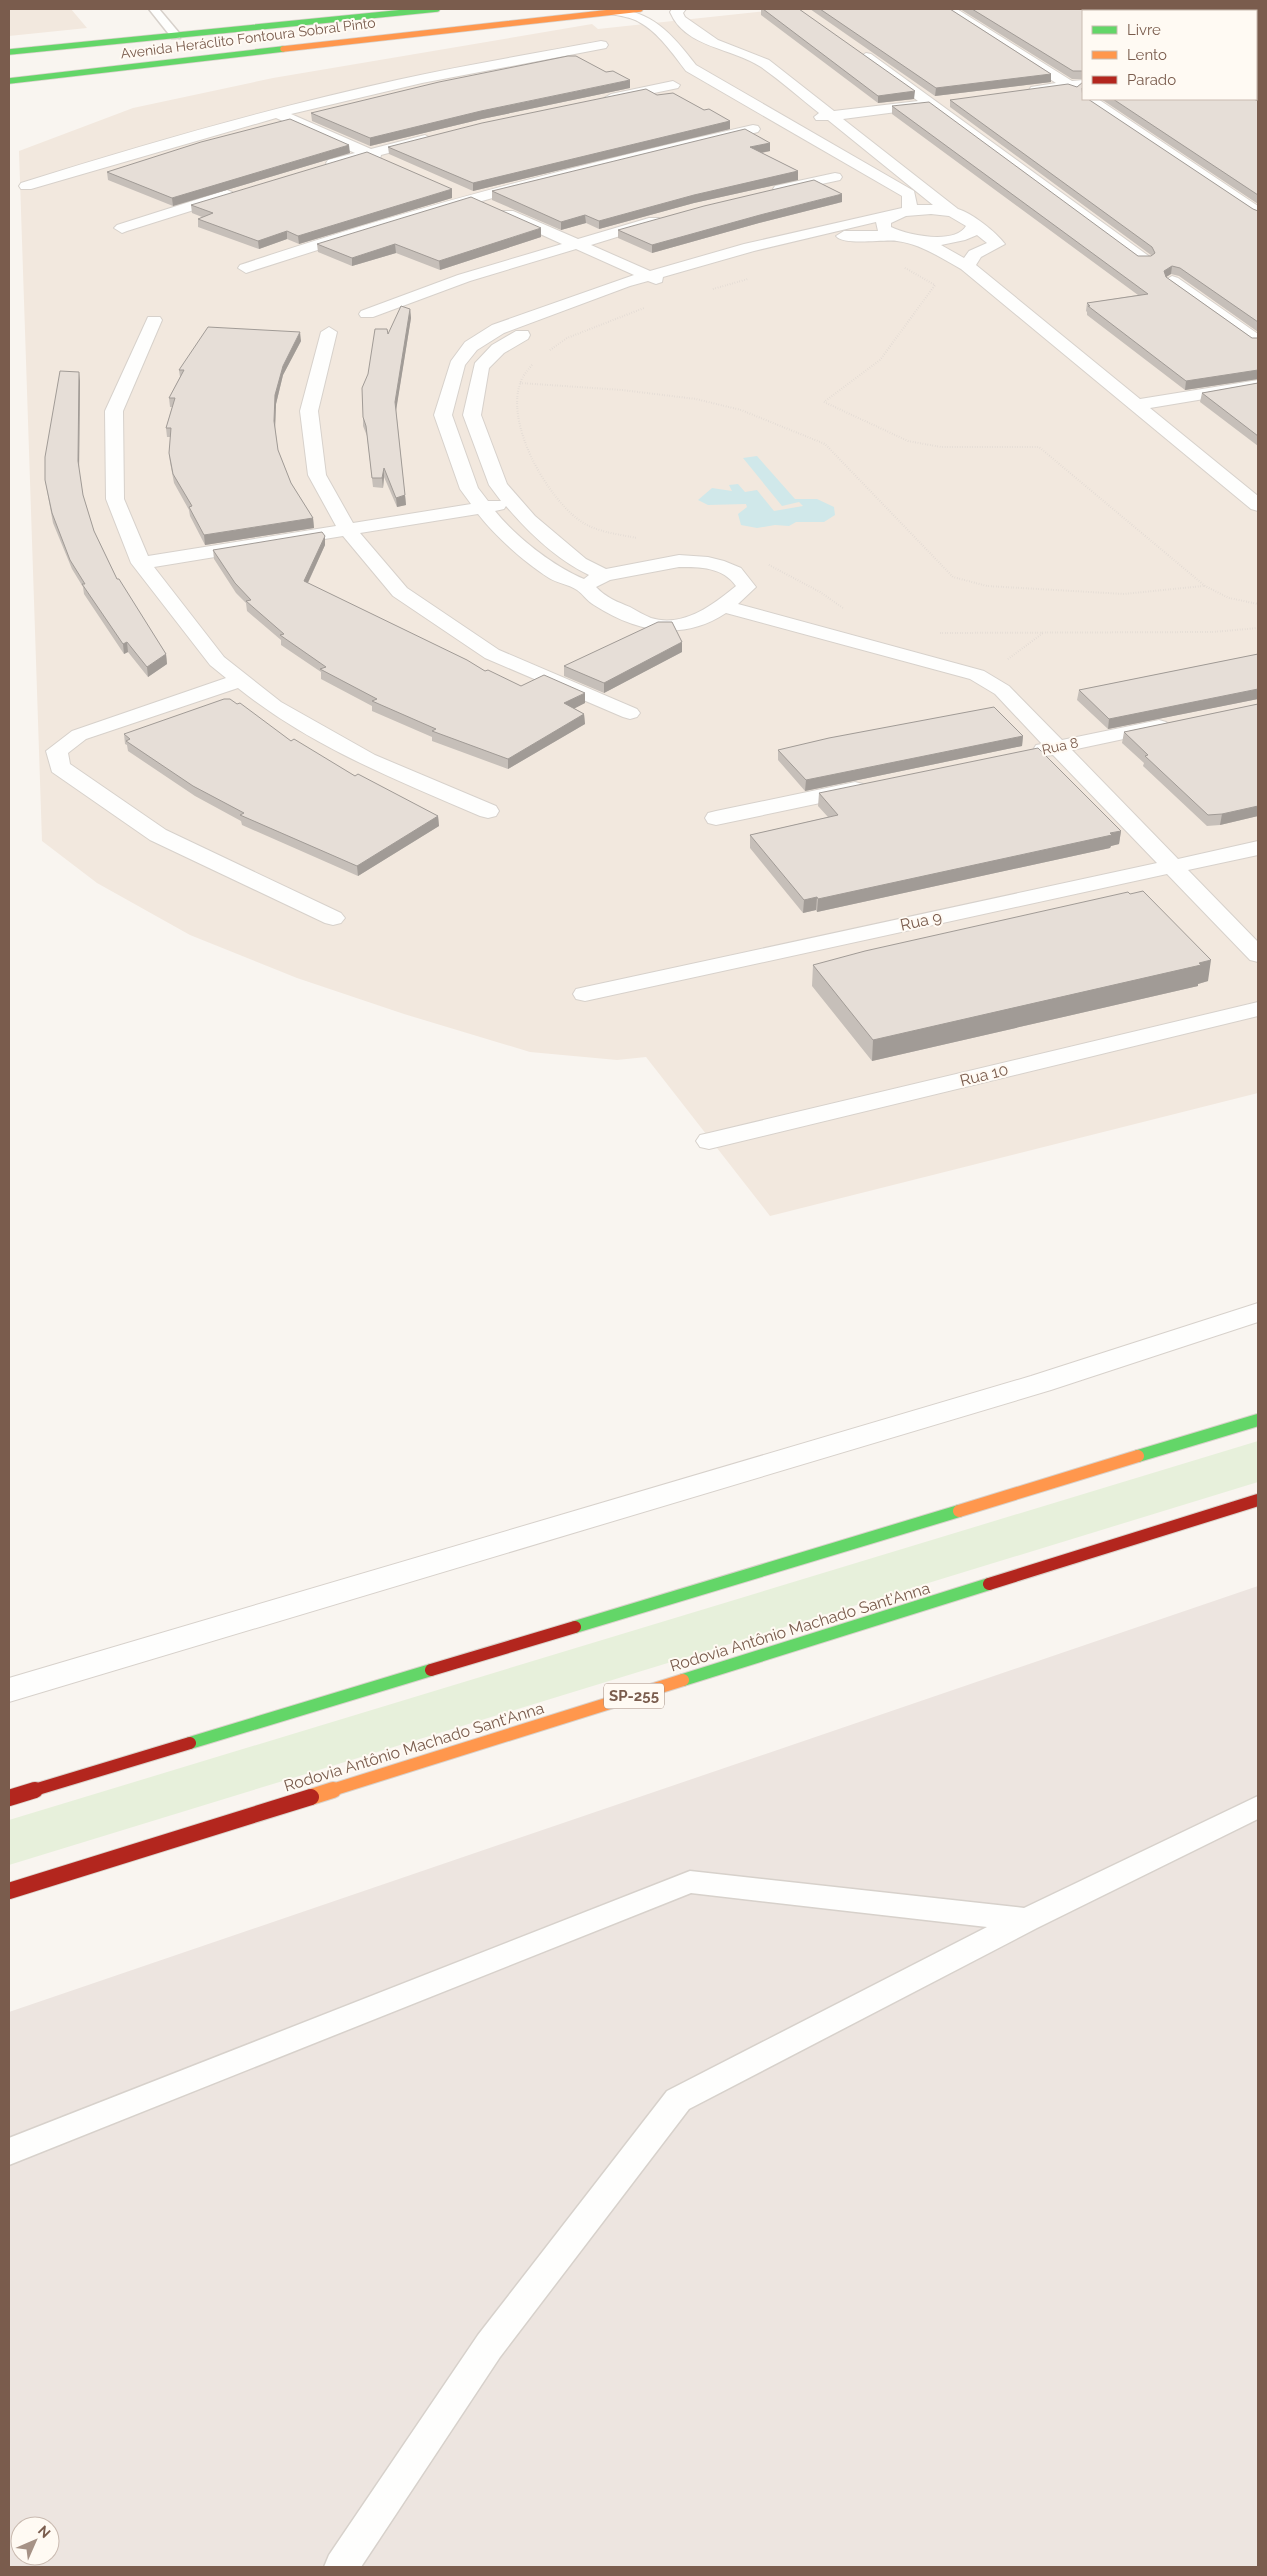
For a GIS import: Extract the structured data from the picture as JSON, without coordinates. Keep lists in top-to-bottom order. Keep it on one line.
{"streets":{"main road":["Avenida Heráclito Fontoura Sobral Pinto","Rodovia Antônio Machado Sant'Anna","SP-255"],"street":["Rua 8","Rua 9","Rua 10"]},"legend":["Livre","Lento","Parado"],"north":"top right"}
